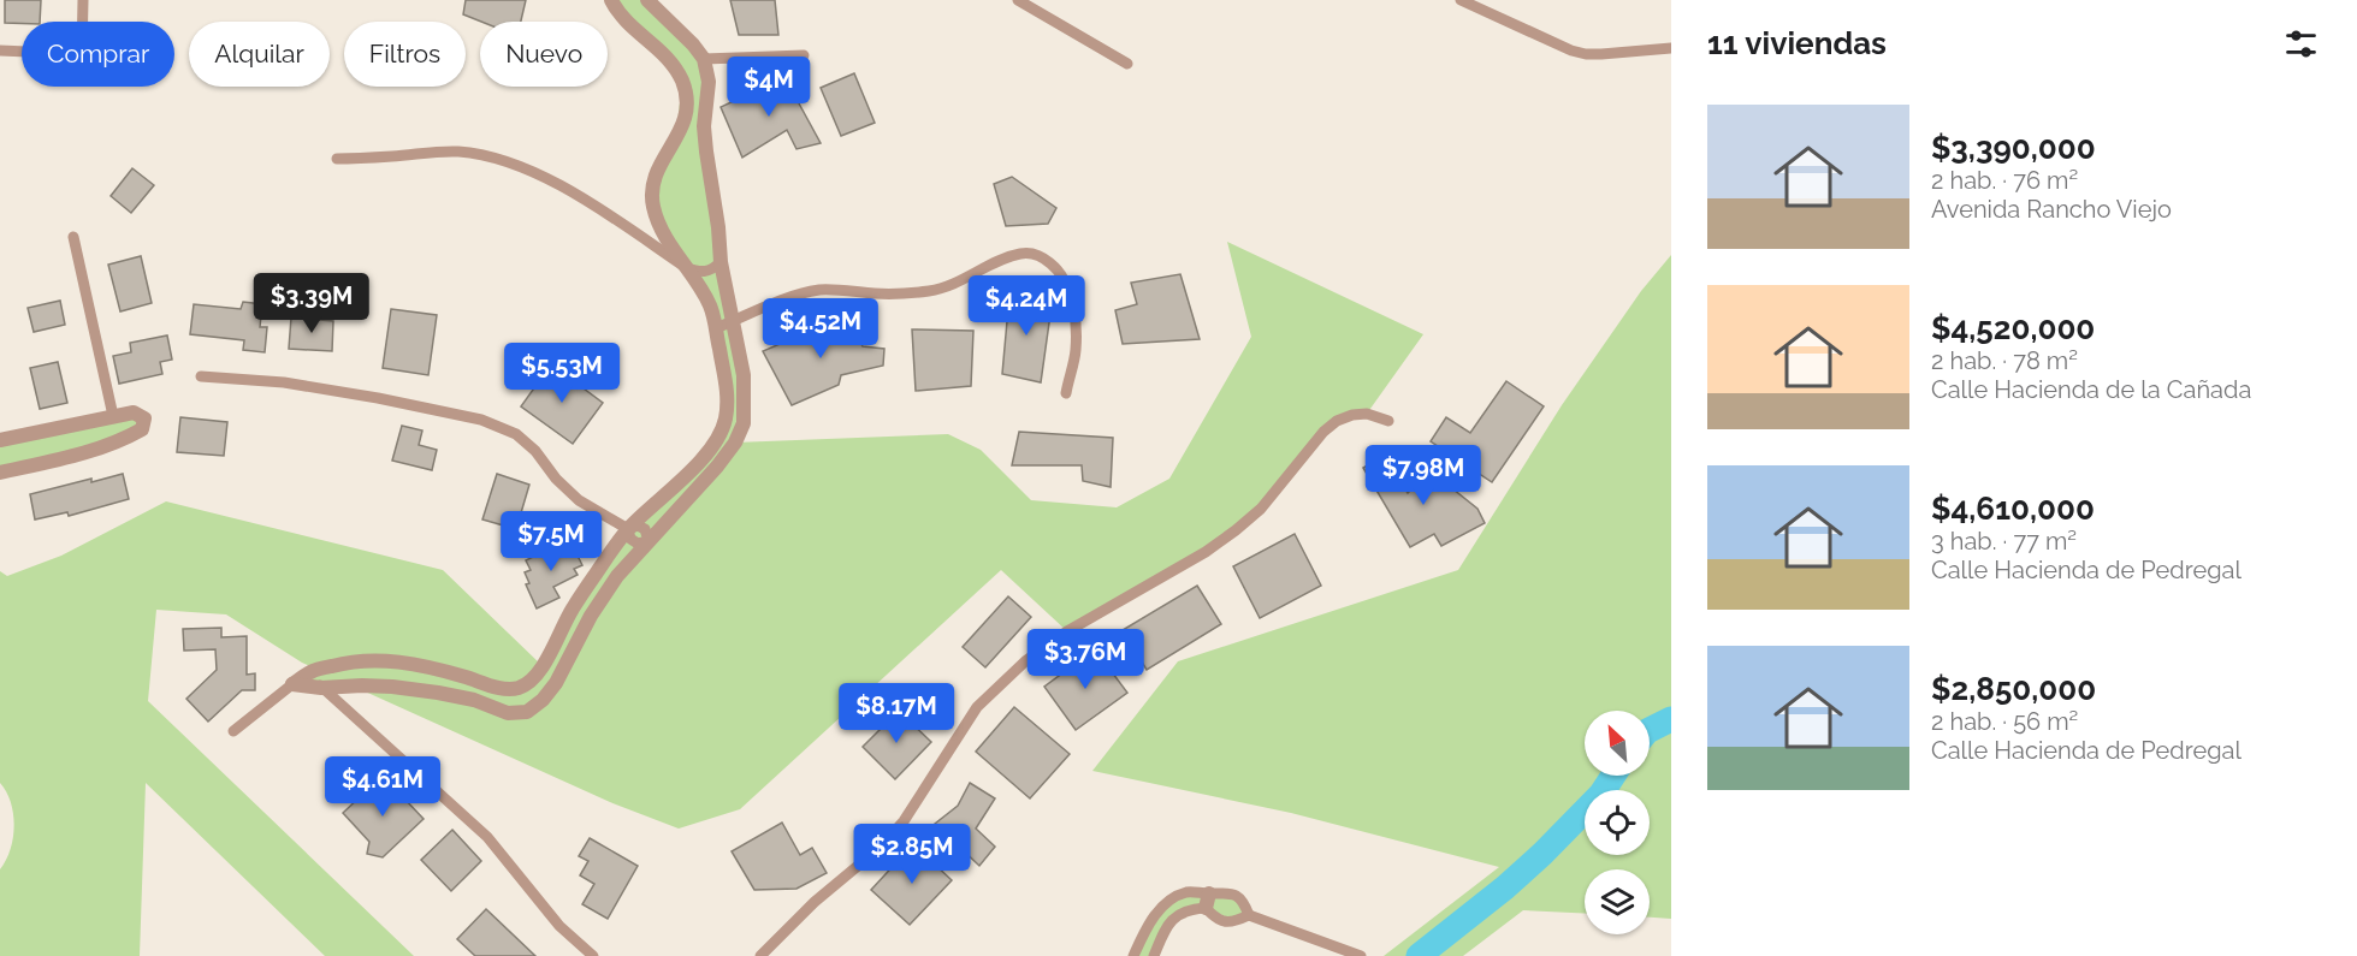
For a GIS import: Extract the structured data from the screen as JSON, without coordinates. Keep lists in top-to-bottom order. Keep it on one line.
{"north":"top left","page":{"heading":"11 viviendas","chip":["Comprar","Alquilar","Filtros","Nuevo"],"price":["$4M","$3.39M","$4.24M","$4.52M","$5.53M","$7.98M","$7.5M","$3.76M","$8.17M","$4.61M","$2.85M"],"list":[{"name":"$3,390,000","note":"2 hab. · 76 m² · Avenida Rancho Viejo"},{"name":"$4,520,000","note":"2 hab. · 78 m² · Calle Hacienda de la Cañada"},{"name":"$4,610,000","note":"3 hab. · 77 m² · Calle Hacienda de Pedregal"},{"name":"$2,850,000","note":"2 hab. · 56 m² · Calle Hacienda de Pedregal"}]}}
